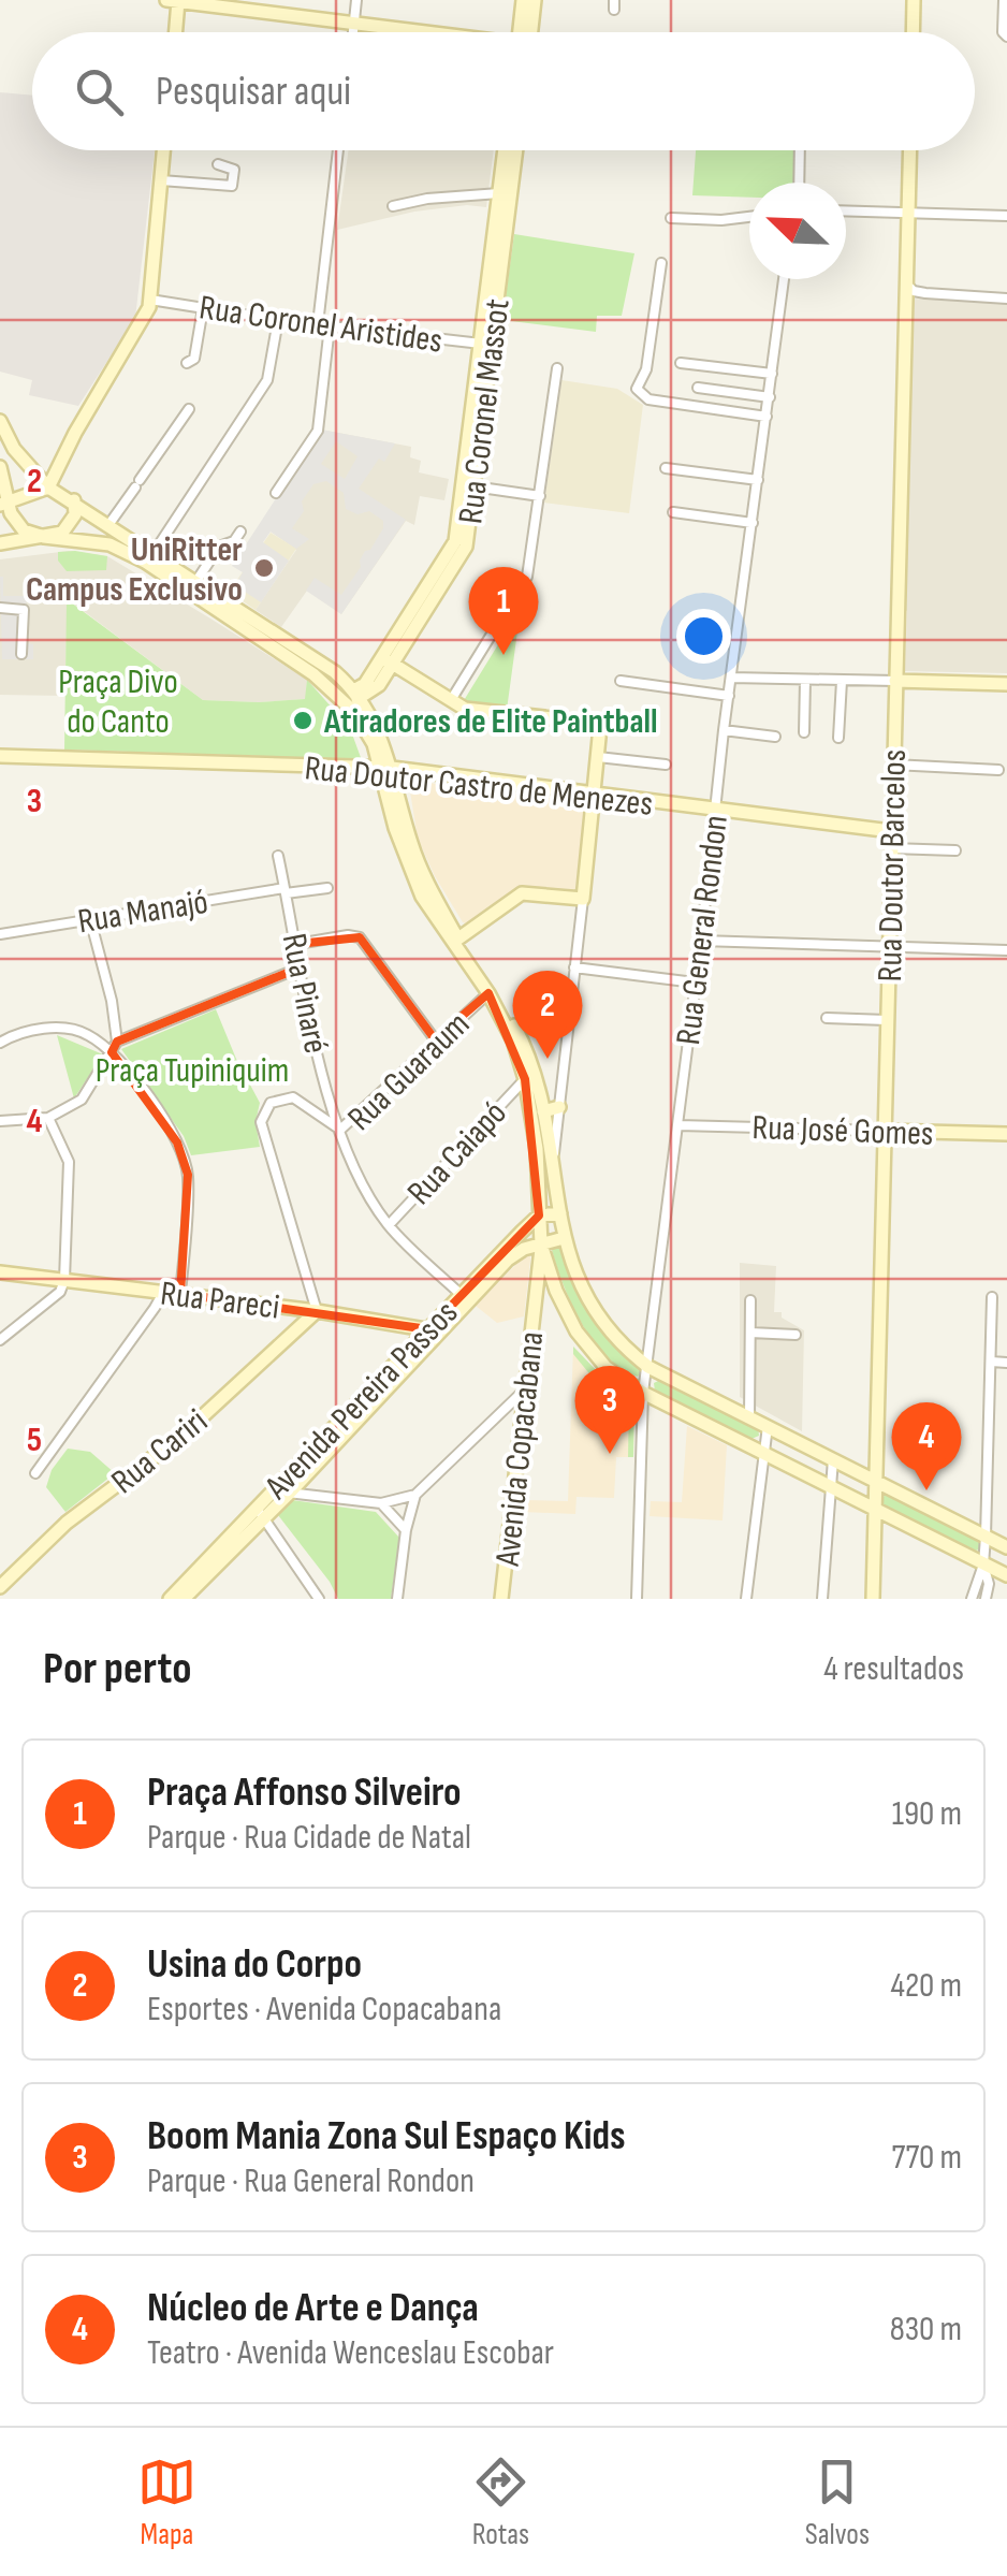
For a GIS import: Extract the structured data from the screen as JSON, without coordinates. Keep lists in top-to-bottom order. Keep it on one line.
{"streets":{"street":["Rua Coronel Aristides","Rua Coronel Massot","Rua Doutor Castro de Menezes","Rua Doutor Barcelos","Rua Manajó","Rua General Rondon","Rua Pinaré","Rua Guaraum","Rua José Gomes","Rua Caiapó","Rua Pareci","Avenida Pereira Passos","Avenida Copacabana","Rua Cariri"]},"crossings":[["Rua Coronel Aristides","Rua Coronel Massot"],["Rua Doutor Castro de Menezes","Rua Doutor Barcelos"],["Rua Doutor Castro de Menezes","Rua General Rondon"],["Rua Doutor Barcelos","Rua José Gomes"],["Rua Manajó","Rua Pinaré"],["Rua General Rondon","Rua José Gomes"],["Rua Pinaré","Rua Guaraum"],["Rua Guaraum","Rua Caiapó"],["Rua Guaraum","Avenida Pereira Passos"],["Rua Pareci","Avenida Pereira Passos"],["Rua Pareci","Rua Cariri"],["Avenida Pereira Passos","Avenida Copacabana"]],"parks":["Praça Divo do Canto","Praça Tupiniquim"],"places":["UniRitter Campus Exclusivo","Atiradores de Elite Paintball"],"north":"top left","page":{"search":"Pesquisar aqui","pins":["1","2","3","4"],"heading":["Por perto","4 resultados"],"list":[{"mark":"1","name":"Praça Affonso Silveiro","note":"Parque · Rua Cidade de Natal","value":"190 m"},{"mark":"2","name":"Usina do Corpo","note":"Esportes · Avenida Copacabana","value":"420 m"},{"mark":"3","name":"Boom Mania Zona Sul Espaço Kids","note":"Parque · Rua General Rondon","value":"770 m"},{"mark":"4","name":"Núcleo de Arte e Dança","note":"Teatro · Avenida Wenceslau Escobar","value":"830 m"}],"nav":["Mapa","Rotas","Salvos"]},"grid":{"rows":["2","3","4","5"]}}
